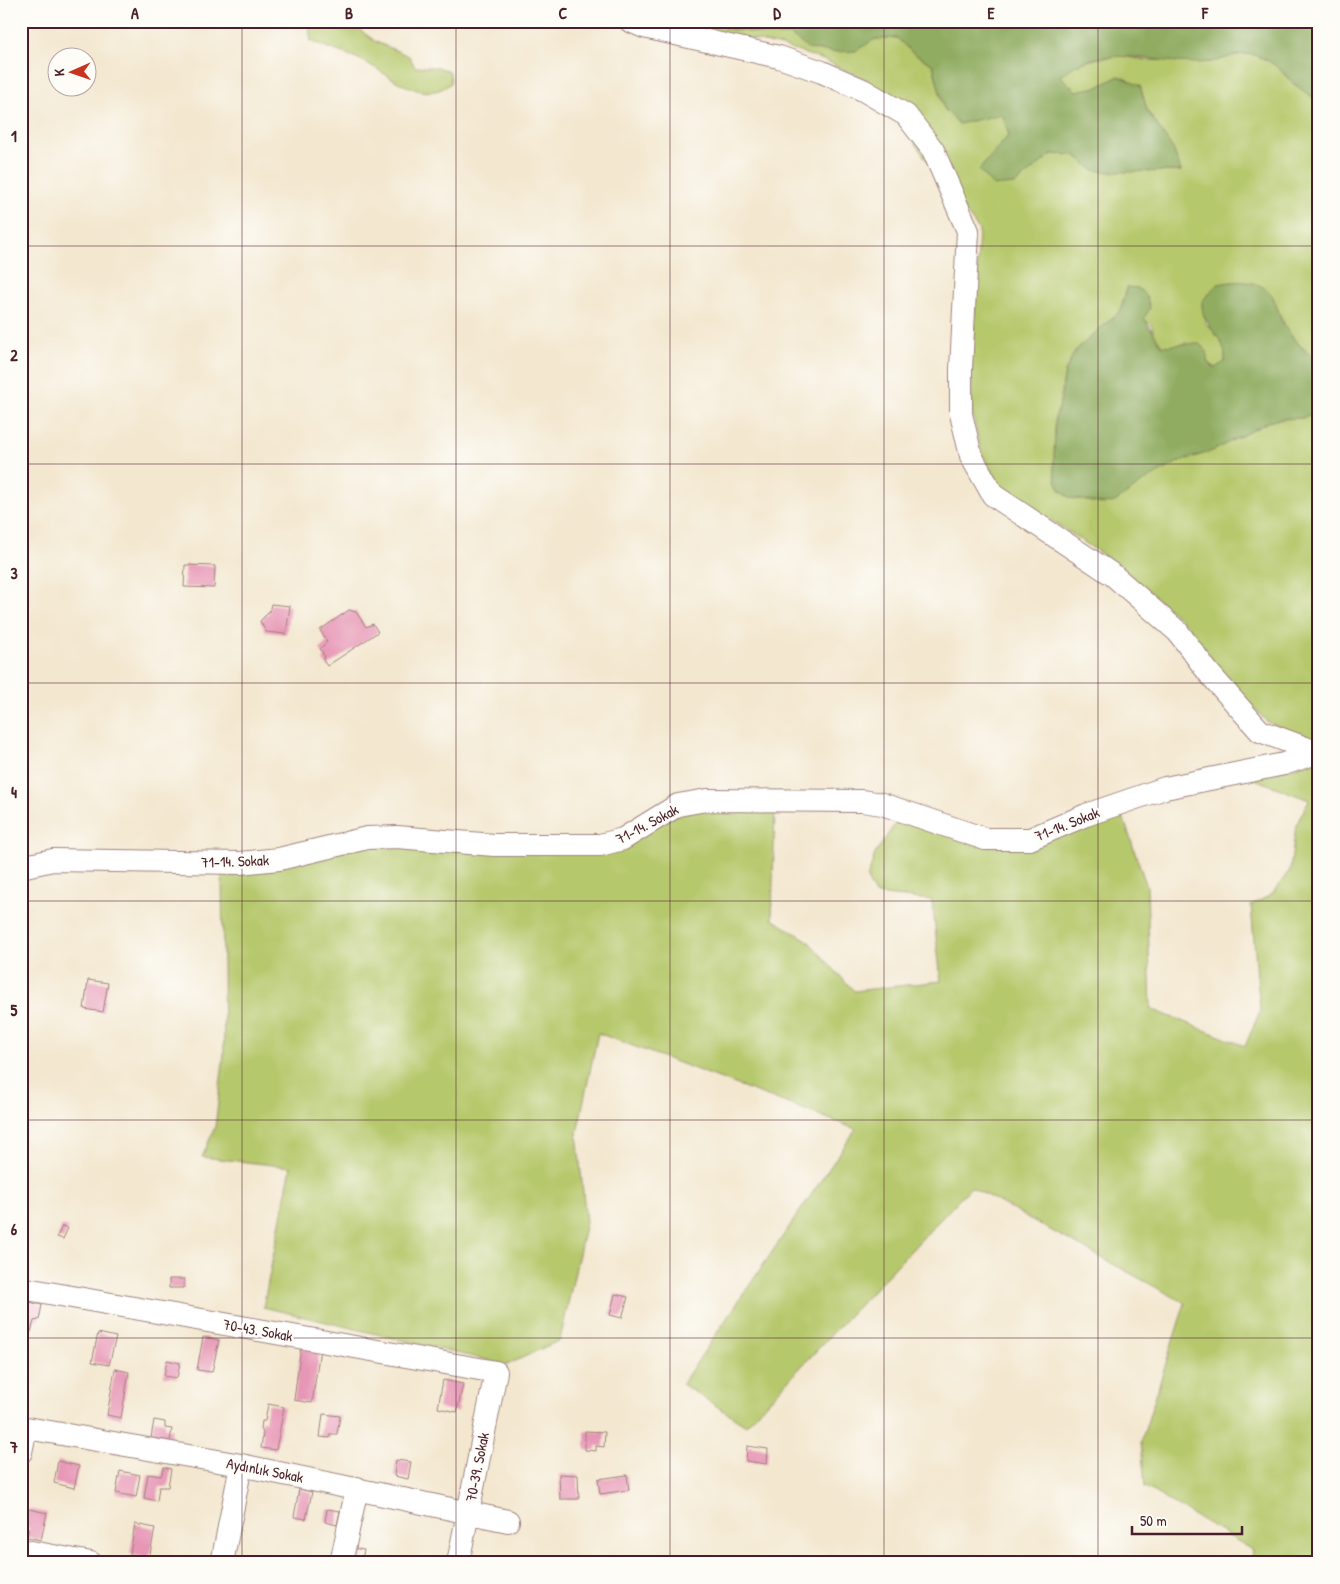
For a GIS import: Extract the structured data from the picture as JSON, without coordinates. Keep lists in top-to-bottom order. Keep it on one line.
{"streets":{"street":["71-14. Sokak","70-43. Sokak","70-39. Sokak","Aydınlık Sokak"]},"crossings":[["70-43. Sokak","70-39. Sokak"],["70-39. Sokak","Aydınlık Sokak"]],"scale_bar":"50 m","north":"left","grid":{"columns":["A","B","C","D","E","F"],"rows":["1","2","3","4","5","6","7"]}}
